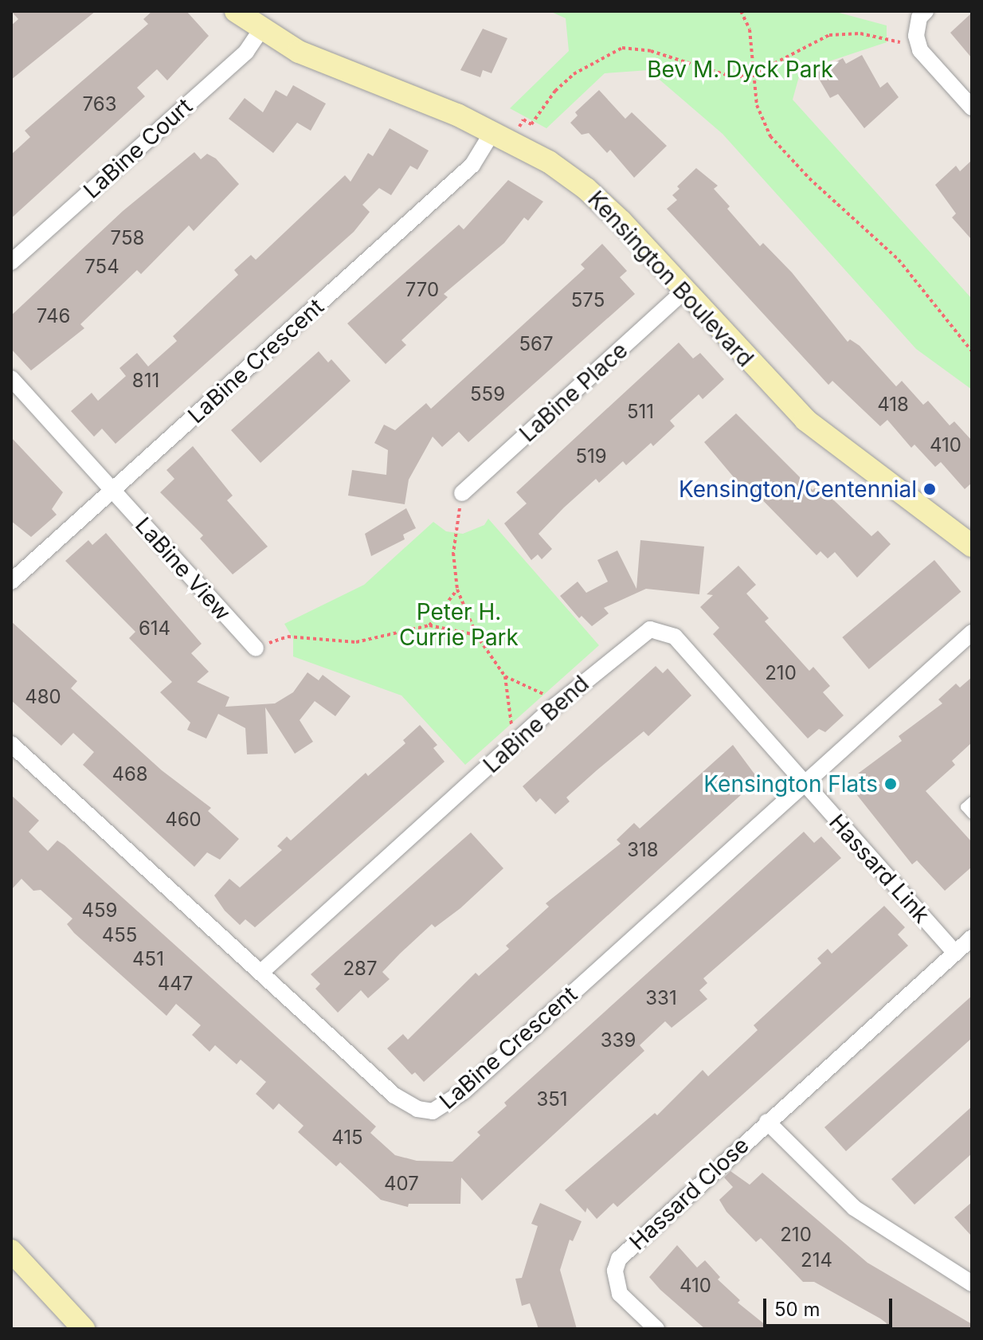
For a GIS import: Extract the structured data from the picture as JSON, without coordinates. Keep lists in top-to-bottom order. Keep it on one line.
{"streets":{"main road":["Kensington Boulevard"],"street":["LaBine Court","LaBine Crescent","LaBine Place","LaBine View","LaBine Bend","Hassard Link","Hassard Close"]},"crossings":[["LaBine Court","Kensington Boulevard"],["Kensington Boulevard","LaBine Crescent"],["Kensington Boulevard","LaBine Place"],["LaBine Crescent","LaBine View"],["LaBine Crescent","LaBine Bend"],["LaBine Crescent","Hassard Link"],["LaBine Bend","Hassard Link"],["Hassard Link","Hassard Close"]],"parks":["Bev M. Dyck Park","Peter H. Currie Park"],"places":["Kensington/Centennial","Kensington Flats"],"house_numbers":["763","758","754","770","575","746","567","811","559","418","511","410","519","614","210","480","468","460","318","459","455","451","287","447","331","339","351","415","407","210","214","410"],"scale_bar":"50 m"}
